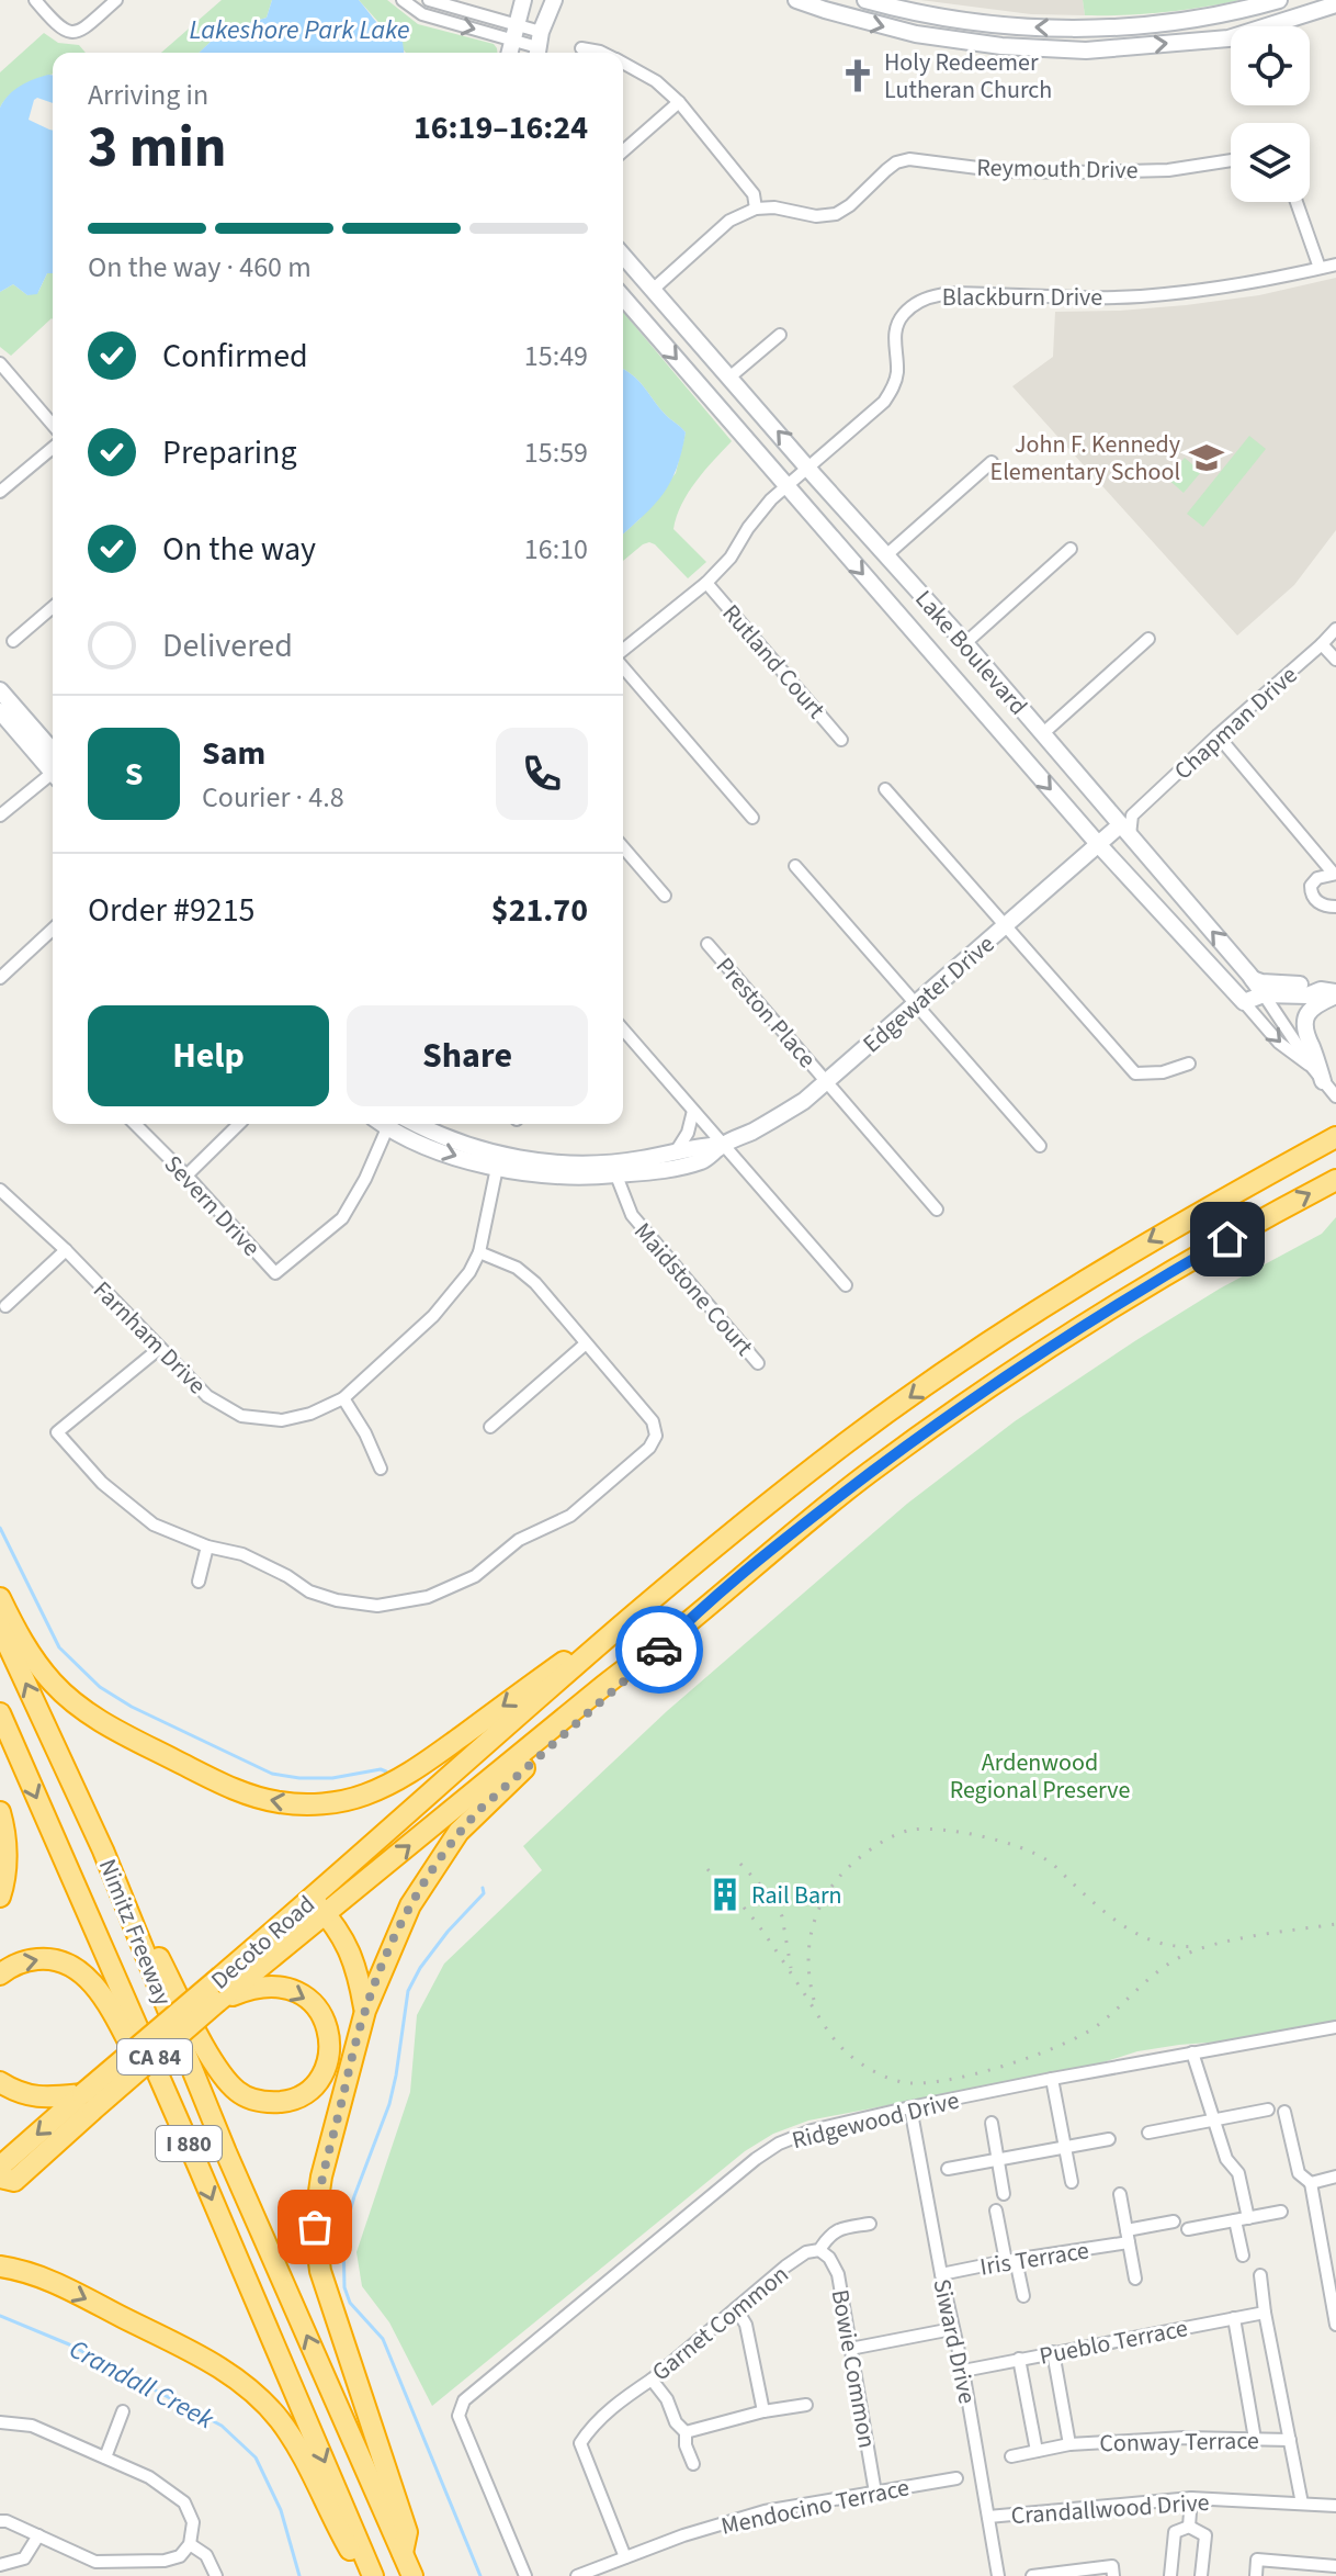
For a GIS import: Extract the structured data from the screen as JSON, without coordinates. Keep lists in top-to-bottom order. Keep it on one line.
{"streets":{"highway":["Nimitz Freeway","Decoto Road","CA 84","I 880"],"street":["Reymouth Drive","Blackburn Drive","Lake Boulevard","Rutland Court","Chapman Drive","Edgewater Drive","Preston Place","Severn Drive","Maidstone Court","Farnham Drive","Ridgewood Drive","Iris Terrace","Garnet Common","Siward Drive","Pueblo Terrace","Bowie Common","Conway Terrace","Mendocino Terrace","Crandallwood Drive"]},"crossings":[["Blackburn Drive","Lake Boulevard"],["Blackburn Drive","Rutland Court"],["Lake Boulevard","Chapman Drive"],["Lake Boulevard","Edgewater Drive"],["Chapman Drive","Edgewater Drive"],["Edgewater Drive","Preston Place"],["Edgewater Drive","Severn Drive"],["Edgewater Drive","Maidstone Court"],["Edgewater Drive","Farnham Drive"],["Nimitz Freeway","I 880"],["Decoto Road","CA 84"],["Ridgewood Drive","Siward Drive"],["Iris Terrace","Siward Drive"],["Garnet Common","Bowie Common"],["Garnet Common","Mendocino Terrace"],["Siward Drive","Pueblo Terrace"],["Siward Drive","Crandallwood Drive"],["Pueblo Terrace","Conway Terrace"],["Bowie Common","Mendocino Terrace"]],"water":["Lakeshore Park Lake","Crandall Creek"],"parks":["Ardenwood Regional Preserve"],"places":{"church":["Holy Redeemer Lutheran Church"],"school or university":["John F. Kennedy Elementary School"],"building":["Rail Barn"]},"page":{"heading":["3 min","Arriving in","16:19–16:24"],"panel":["Sam","Courier · 4.8","Order #9215","$21.70"],"bar":"On the way · 460 m","list":[["Confirmed","15:49"],["Preparing","15:59"],["On the way","16:10"],"Delivered"],"round":"S","buttons":["Help","Share"]}}
